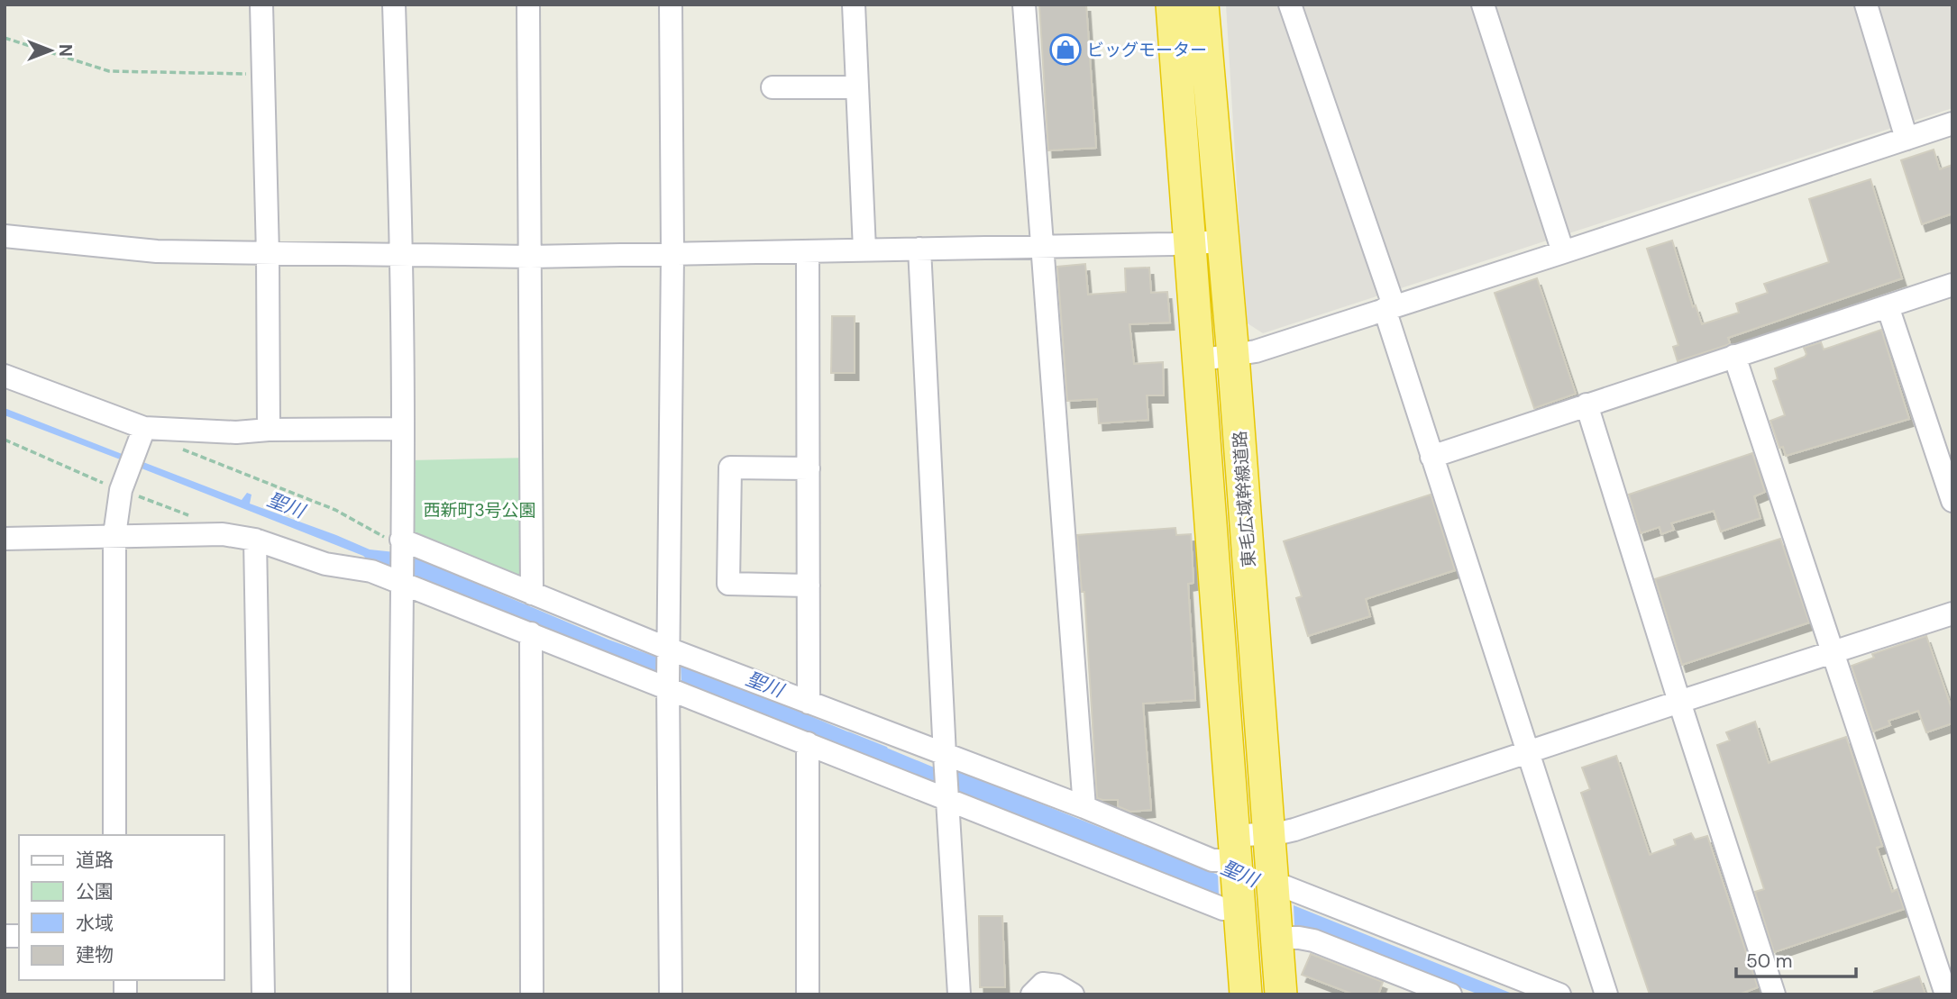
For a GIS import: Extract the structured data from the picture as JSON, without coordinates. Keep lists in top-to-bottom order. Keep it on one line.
{"streets":{"highway":["東毛広域幹線道路"]},"water":["聖川"],"parks":["西新町3号公園"],"places":{"shop":["ビッグモーター"]},"legend":["道路","公園","水域","建物"],"scale_bar":"50 m","north":"right"}
